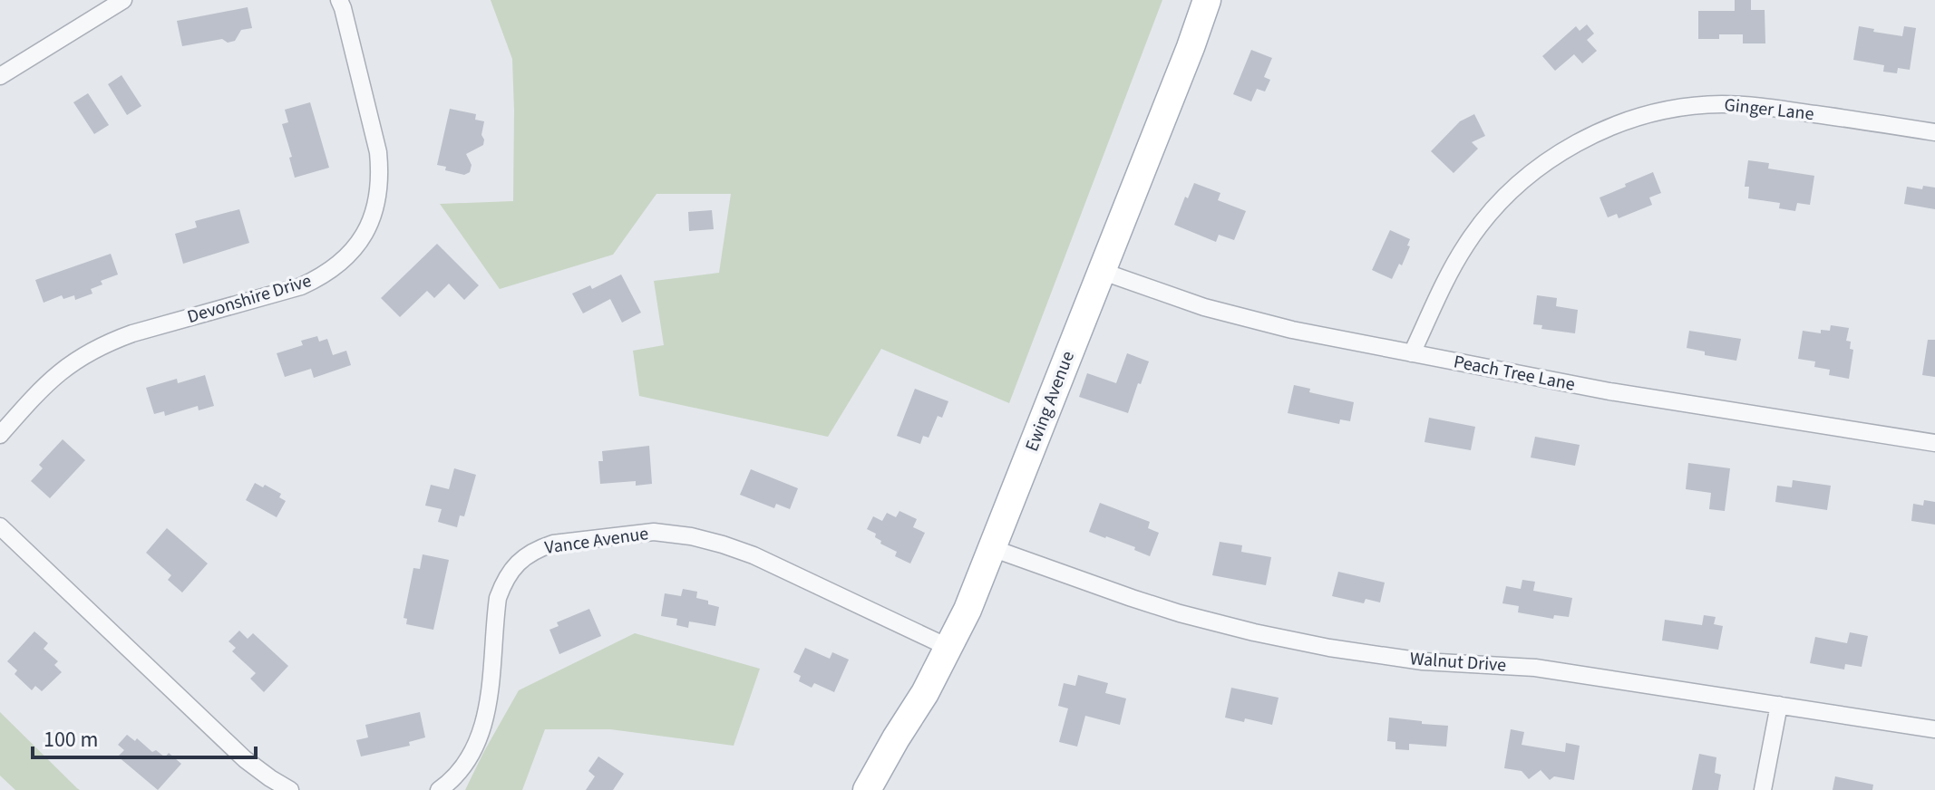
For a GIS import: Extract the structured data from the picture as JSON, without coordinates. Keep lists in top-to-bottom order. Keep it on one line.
{"streets":{"main road":["Ewing Avenue"],"street":["Ginger Lane","Devonshire Drive","Peach Tree Lane","Vance Avenue","Walnut Drive"]},"crossings":[["Ginger Lane","Peach Tree Lane"],["Peach Tree Lane","Ewing Avenue"],["Ewing Avenue","Vance Avenue"],["Ewing Avenue","Walnut Drive"]],"scale_bar":"100 m"}
